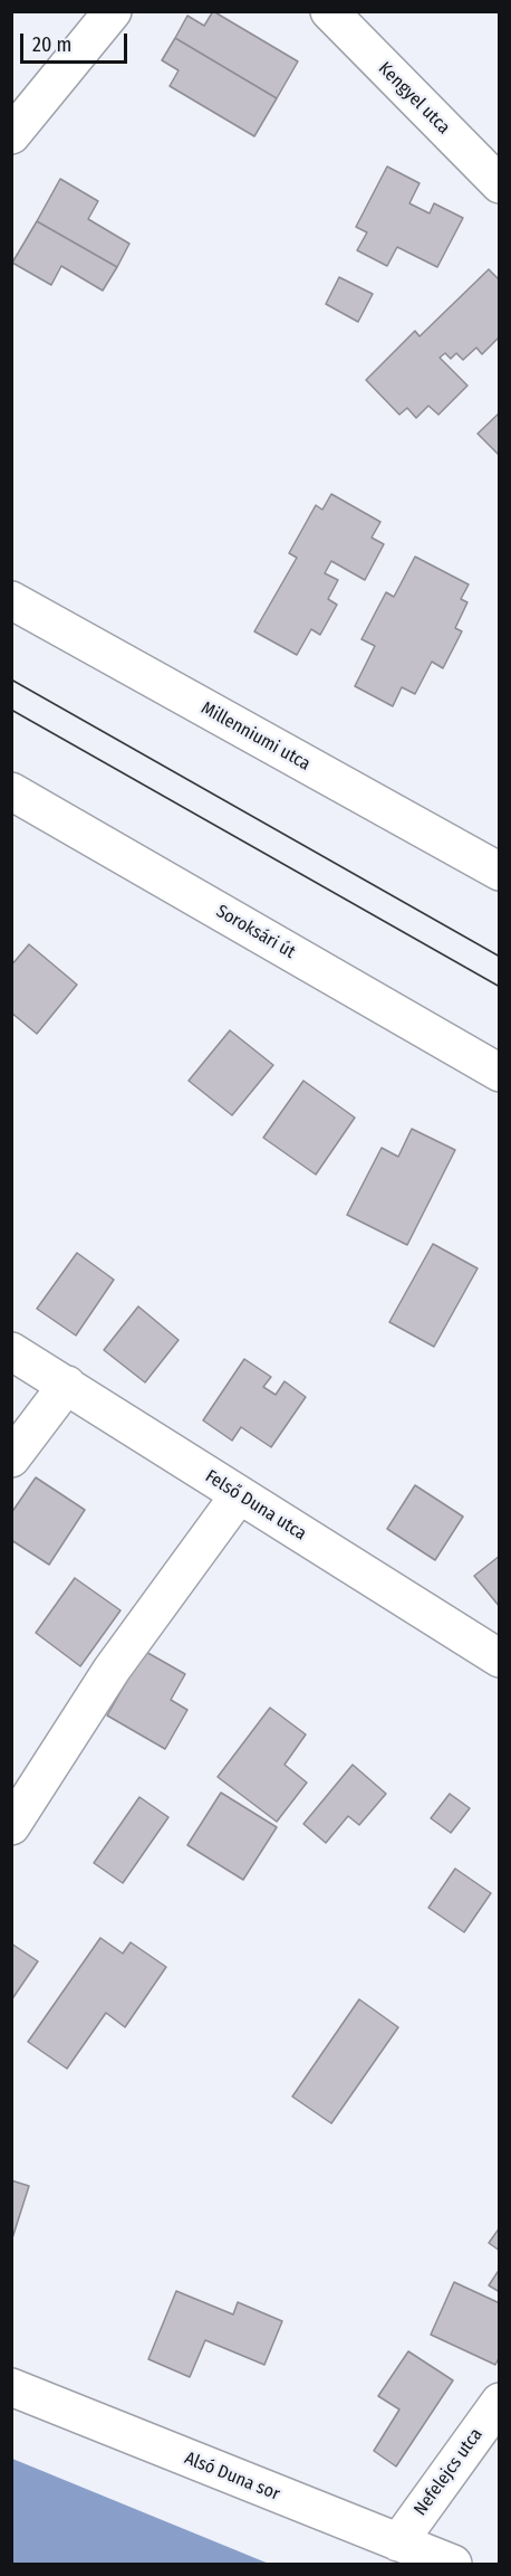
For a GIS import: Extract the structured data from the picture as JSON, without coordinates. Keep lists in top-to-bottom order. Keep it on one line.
{"streets":{"street":["Kengyel utca","Millenniumi utca","Soroksári út","Felső Duna utca","Nefelejcs utca","Alsó Duna sor"]},"crossings":[["Nefelejcs utca","Alsó Duna sor"]],"scale_bar":"20 m"}
